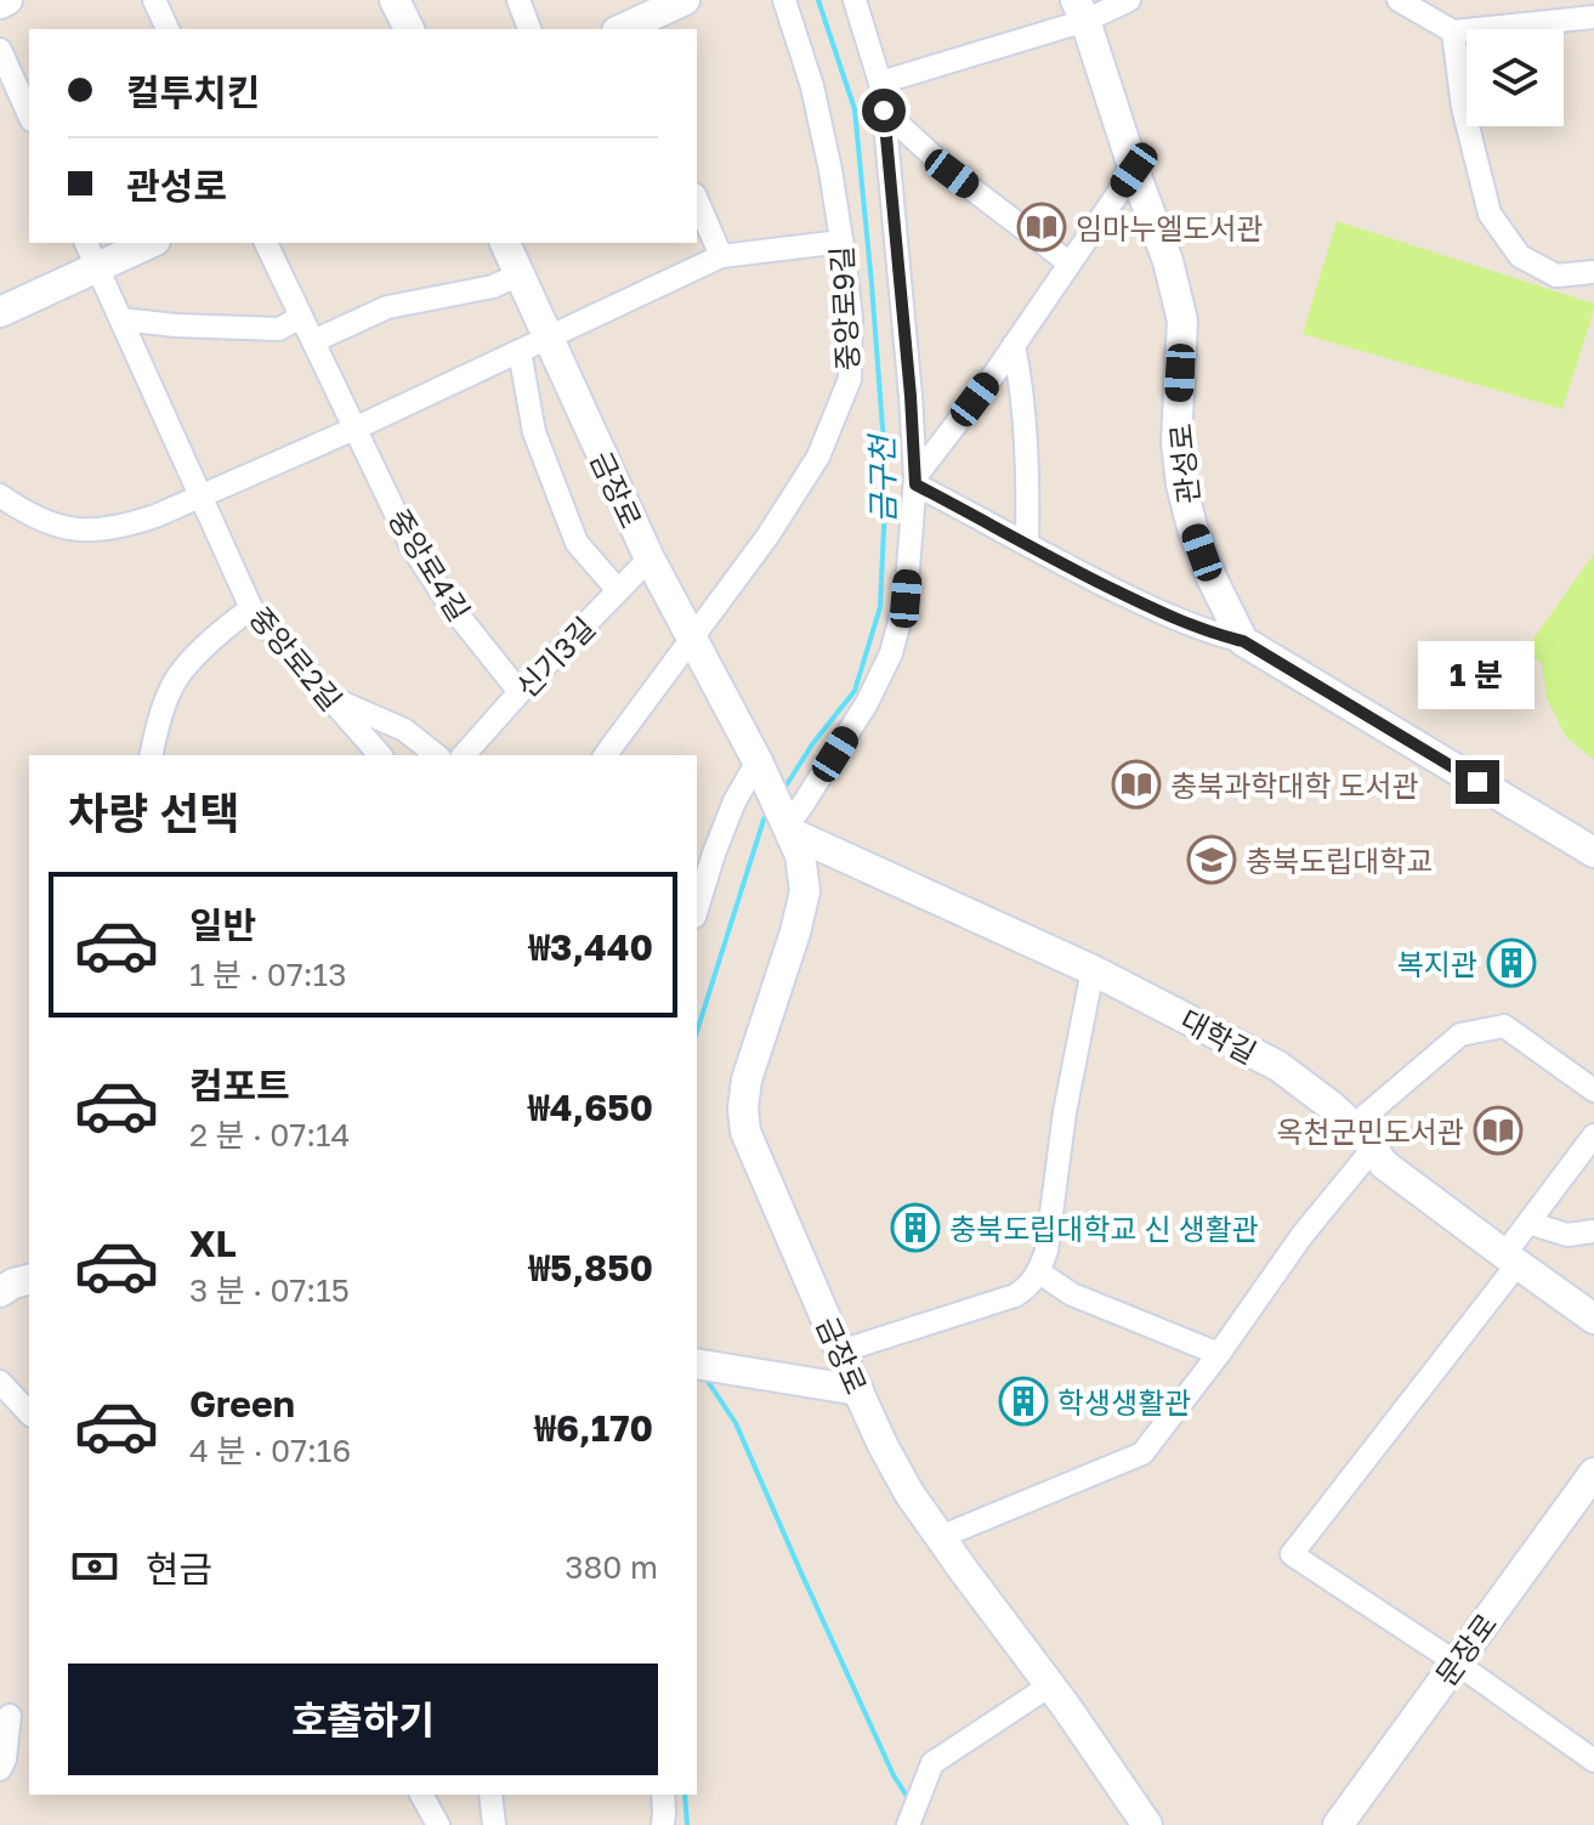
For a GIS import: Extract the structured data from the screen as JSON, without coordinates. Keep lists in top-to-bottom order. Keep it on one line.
{"streets":{"street":["중앙로9길","관성로","금장로","중앙로4길","신기3길","중앙로2길","대학길","문장로"]},"crossings":[["중앙로9길","금장로"],["금장로","신기3길"],["금장로","대학길"],["중앙로4길","신기3길"]],"water":["금구천"],"places":{"library":["임마누엘도서관","충북과학대학 도서관","옥천군민도서관"],"school or university":["충북도립대학교"],"building":["복지관","충북도립대학교 신 생활관","학생생활관"]},"page":{"banner":["컬투치킨","관성로"],"bubble":"1 분","heading":"차량 선택","list":[{"name":"일반","note":"1 분 · 07:13","value":"₩3,440"},{"name":"컴포트","note":"2 분 · 07:14","value":"₩4,650"},{"name":"XL","note":"3 분 · 07:15","value":"₩5,850"},{"name":"Green","note":"4 분 · 07:16","value":"₩6,170"}],"pay":["현금","380 m"],"buttons":"호출하기"}}
